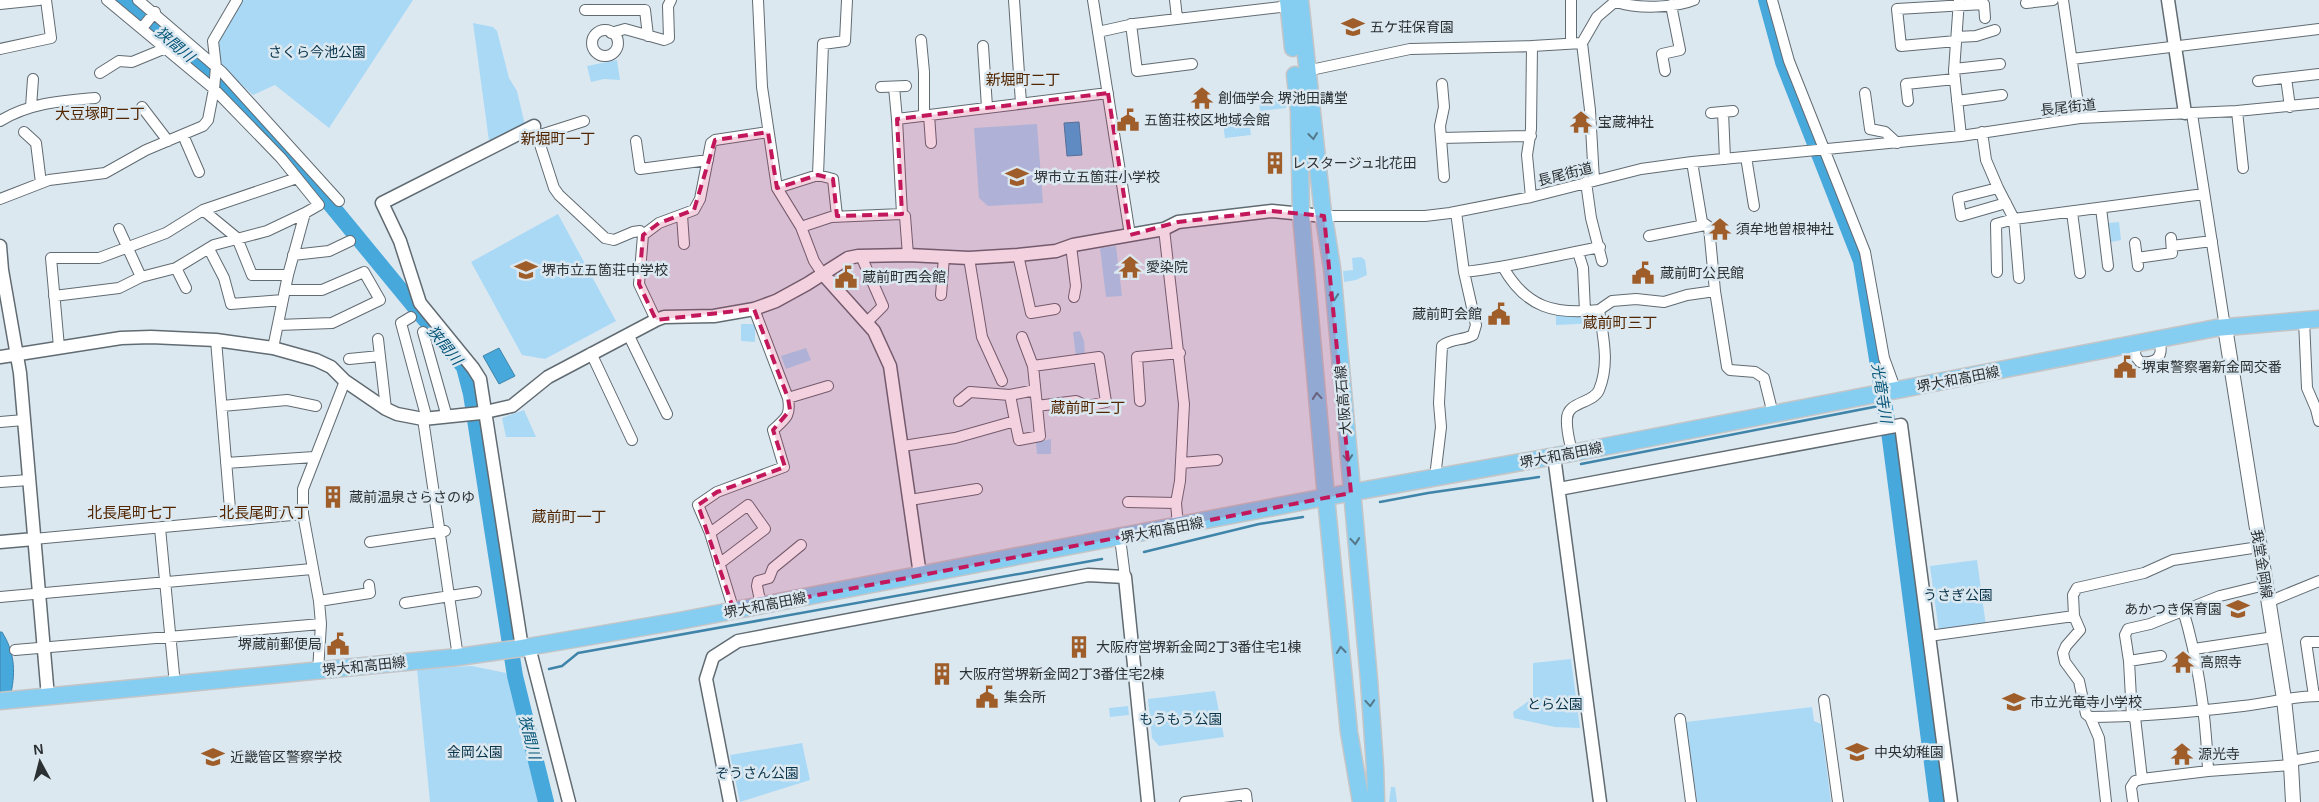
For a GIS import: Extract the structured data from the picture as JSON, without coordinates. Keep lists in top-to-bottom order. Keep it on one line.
{"streets":{"main road":["堺大和高田線","大阪高石線","我堂金岡線"],"street":["長尾街道"]},"crossings":[["長尾街道","大阪高石線"],["堺大和高田線","大阪高石線"],["堺大和高田線","我堂金岡線"]],"districts":["新堀町二丁","大豆塚町二丁","新堀町一丁","蔵前町三丁","蔵前町二丁","北長尾町七丁","北長尾町八丁","蔵前町一丁"],"water":["狭間川","光竜寺川"],"parks":["さくら今池公園","うさぎ公園","とら公園","もうもう公園","金岡公園","ぞうさん公園"],"places":{"school or university":["五ケ荘保育園","堺市立五箇荘小学校","堺市立五箇荘中学校","あかつき保育園","市立光竜寺小学校","中央幼稚園","近畿管区警察学校"],"temple":["創価学会 堺池田講堂","宝蔵神社","須牟地曽根神社","愛染院","高照寺","源光寺"],"public building":["五箇荘校区地域会館","蔵前町公民館","蔵前町西会館","蔵前町会館","堺東警察署新金岡交番","堺蔵前郵便局","集会所"],"building":["レスタージュ北花田","蔵前温泉さらさのゆ","大阪府営堺新金岡2丁3番住宅1棟","大阪府営堺新金岡2丁3番住宅2棟"]},"north":"top"}
